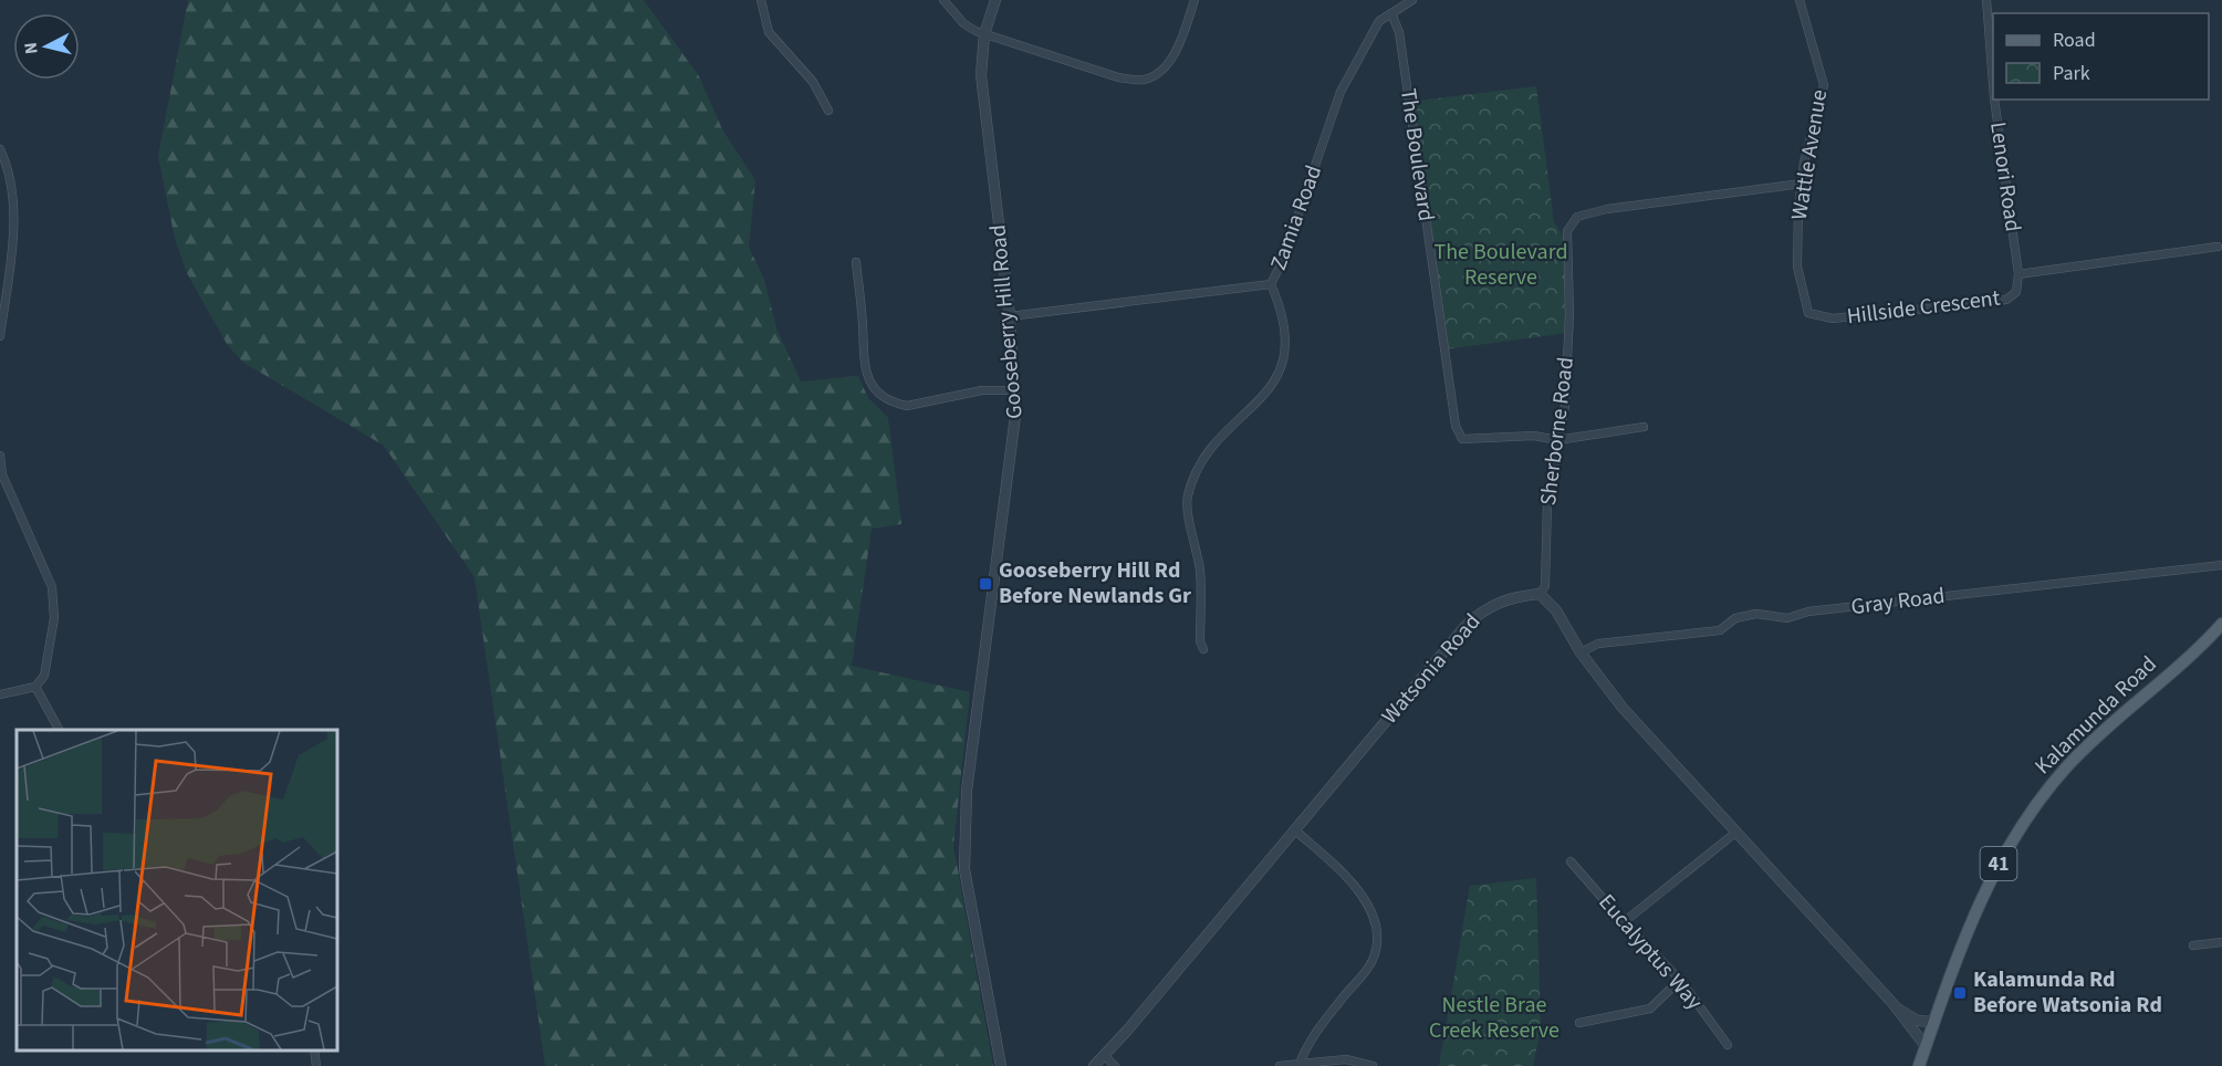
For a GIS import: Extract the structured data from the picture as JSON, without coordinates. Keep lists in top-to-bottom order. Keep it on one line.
{"streets":{"main road":["Kalamunda Road","41"],"street":["The Boulevard","Wattle Avenue","Lenori Road","Zamia Road","Hillside Crescent","Gooseberry Hill Road","Sherborne Road","Gray Road","Watsonia Road","Eucalyptus Way"]},"crossings":[["The Boulevard","Zamia Road"],["The Boulevard","Sherborne Road"],["Wattle Avenue","Hillside Crescent"],["Wattle Avenue","Sherborne Road"],["Lenori Road","Hillside Crescent"],["Zamia Road","Gooseberry Hill Road"],["Sherborne Road","Watsonia Road"]],"parks":["The Boulevard Reserve","Nestle Brae Creek Reserve"],"places":{"transit":["Gooseberry Hill Rd Before Newlands Gr","Kalamunda Rd Before Watsonia Rd"]},"legend":["Road","Park"],"north":"left"}
